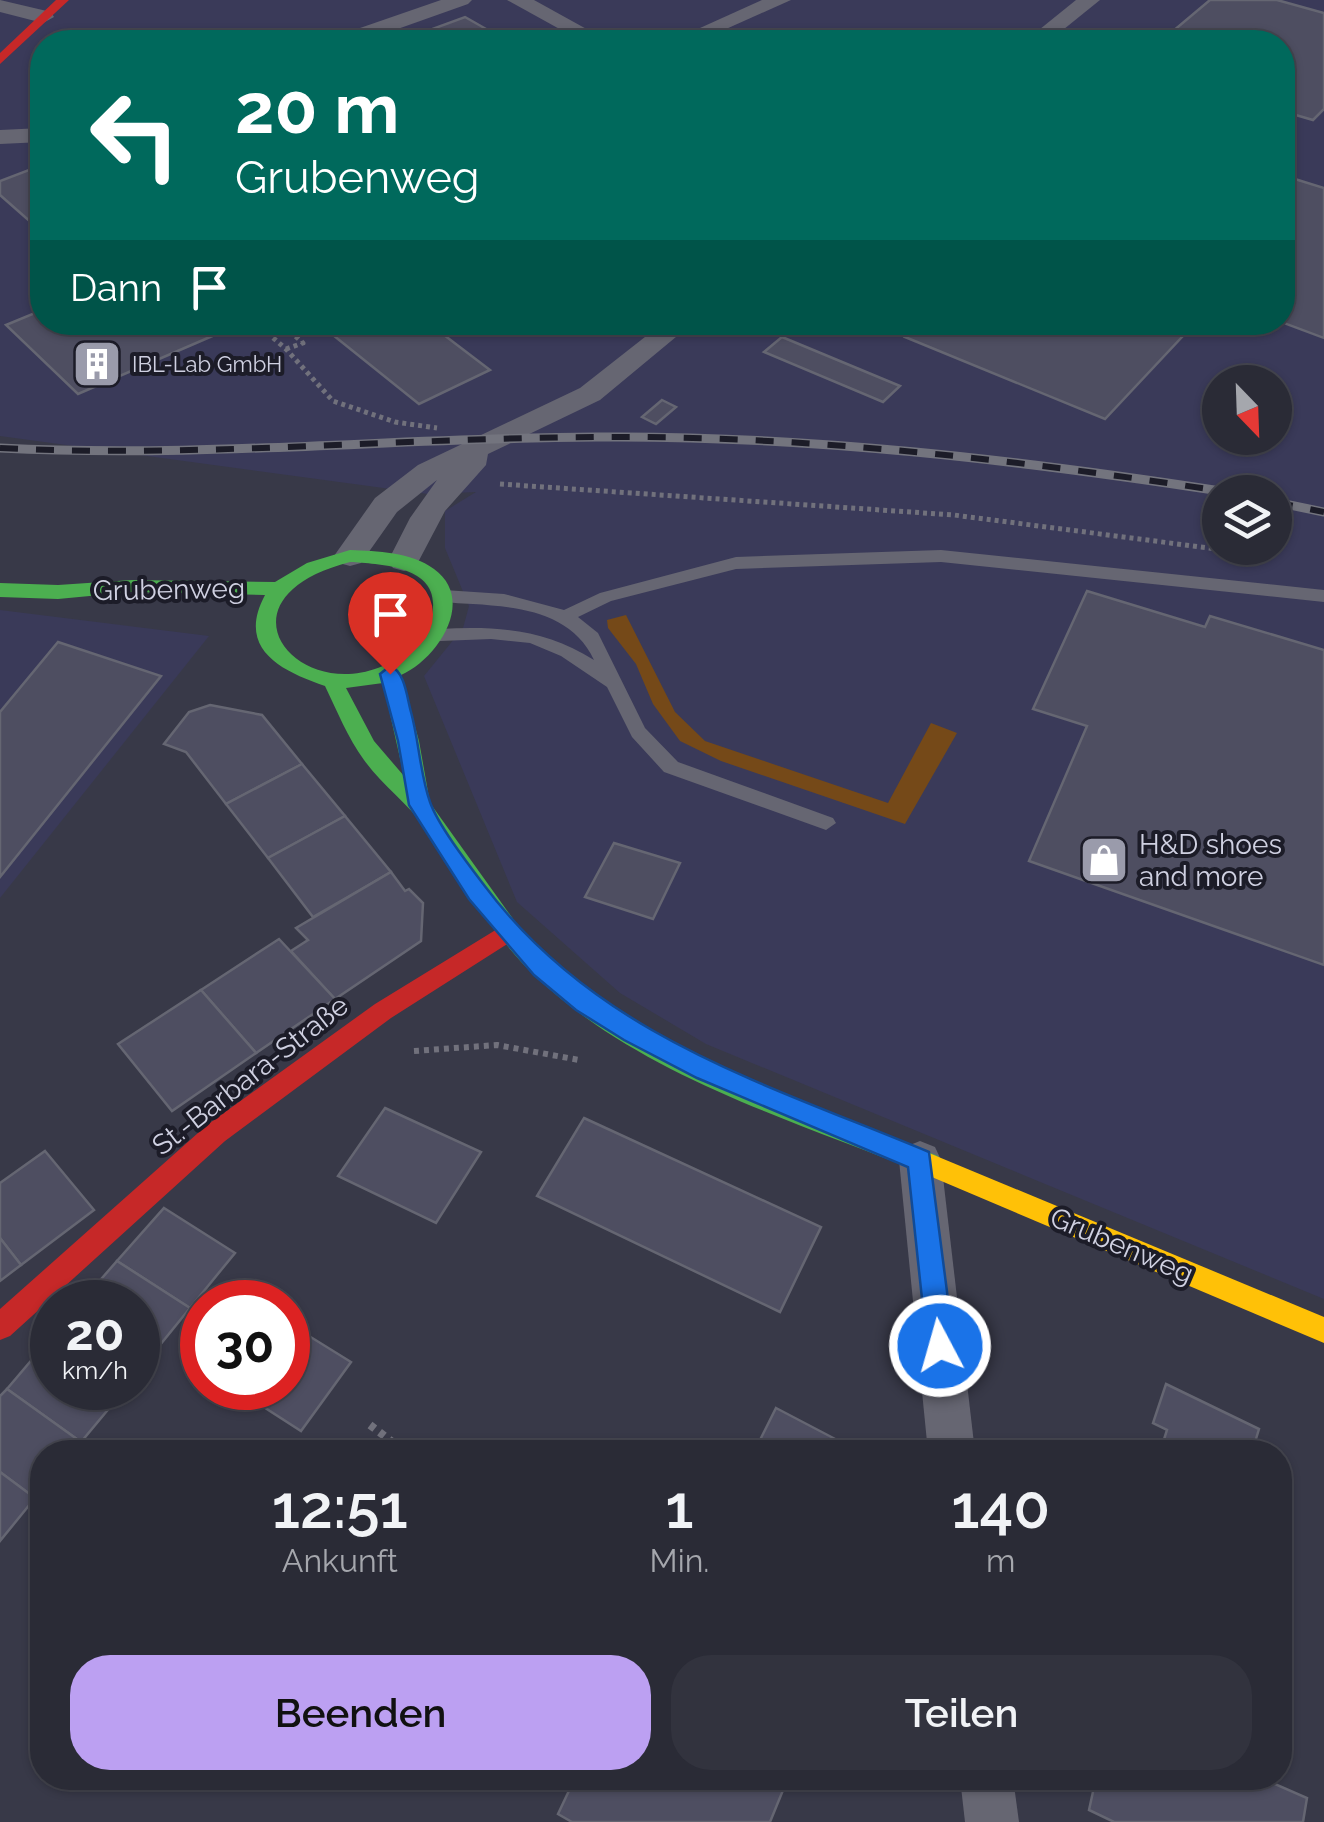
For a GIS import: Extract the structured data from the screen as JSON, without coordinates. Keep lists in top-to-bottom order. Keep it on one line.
{"streets":{"street":["Grubenweg","St.-Barbara-Straße"]},"crossings":[["Grubenweg","St.-Barbara-Straße"]],"places":{"building":["IBL-Lab GmbH"],"shop":["H&D shoes and more"]},"north":"bottom right","page":{"turn":["20 m","Grubenweg"],"then":"Dann","speed":"20 km/h","limit":"30","eta":["12:51","Ankunft","1","Min.","140","m"],"buttons":["Beenden","Teilen"]}}
